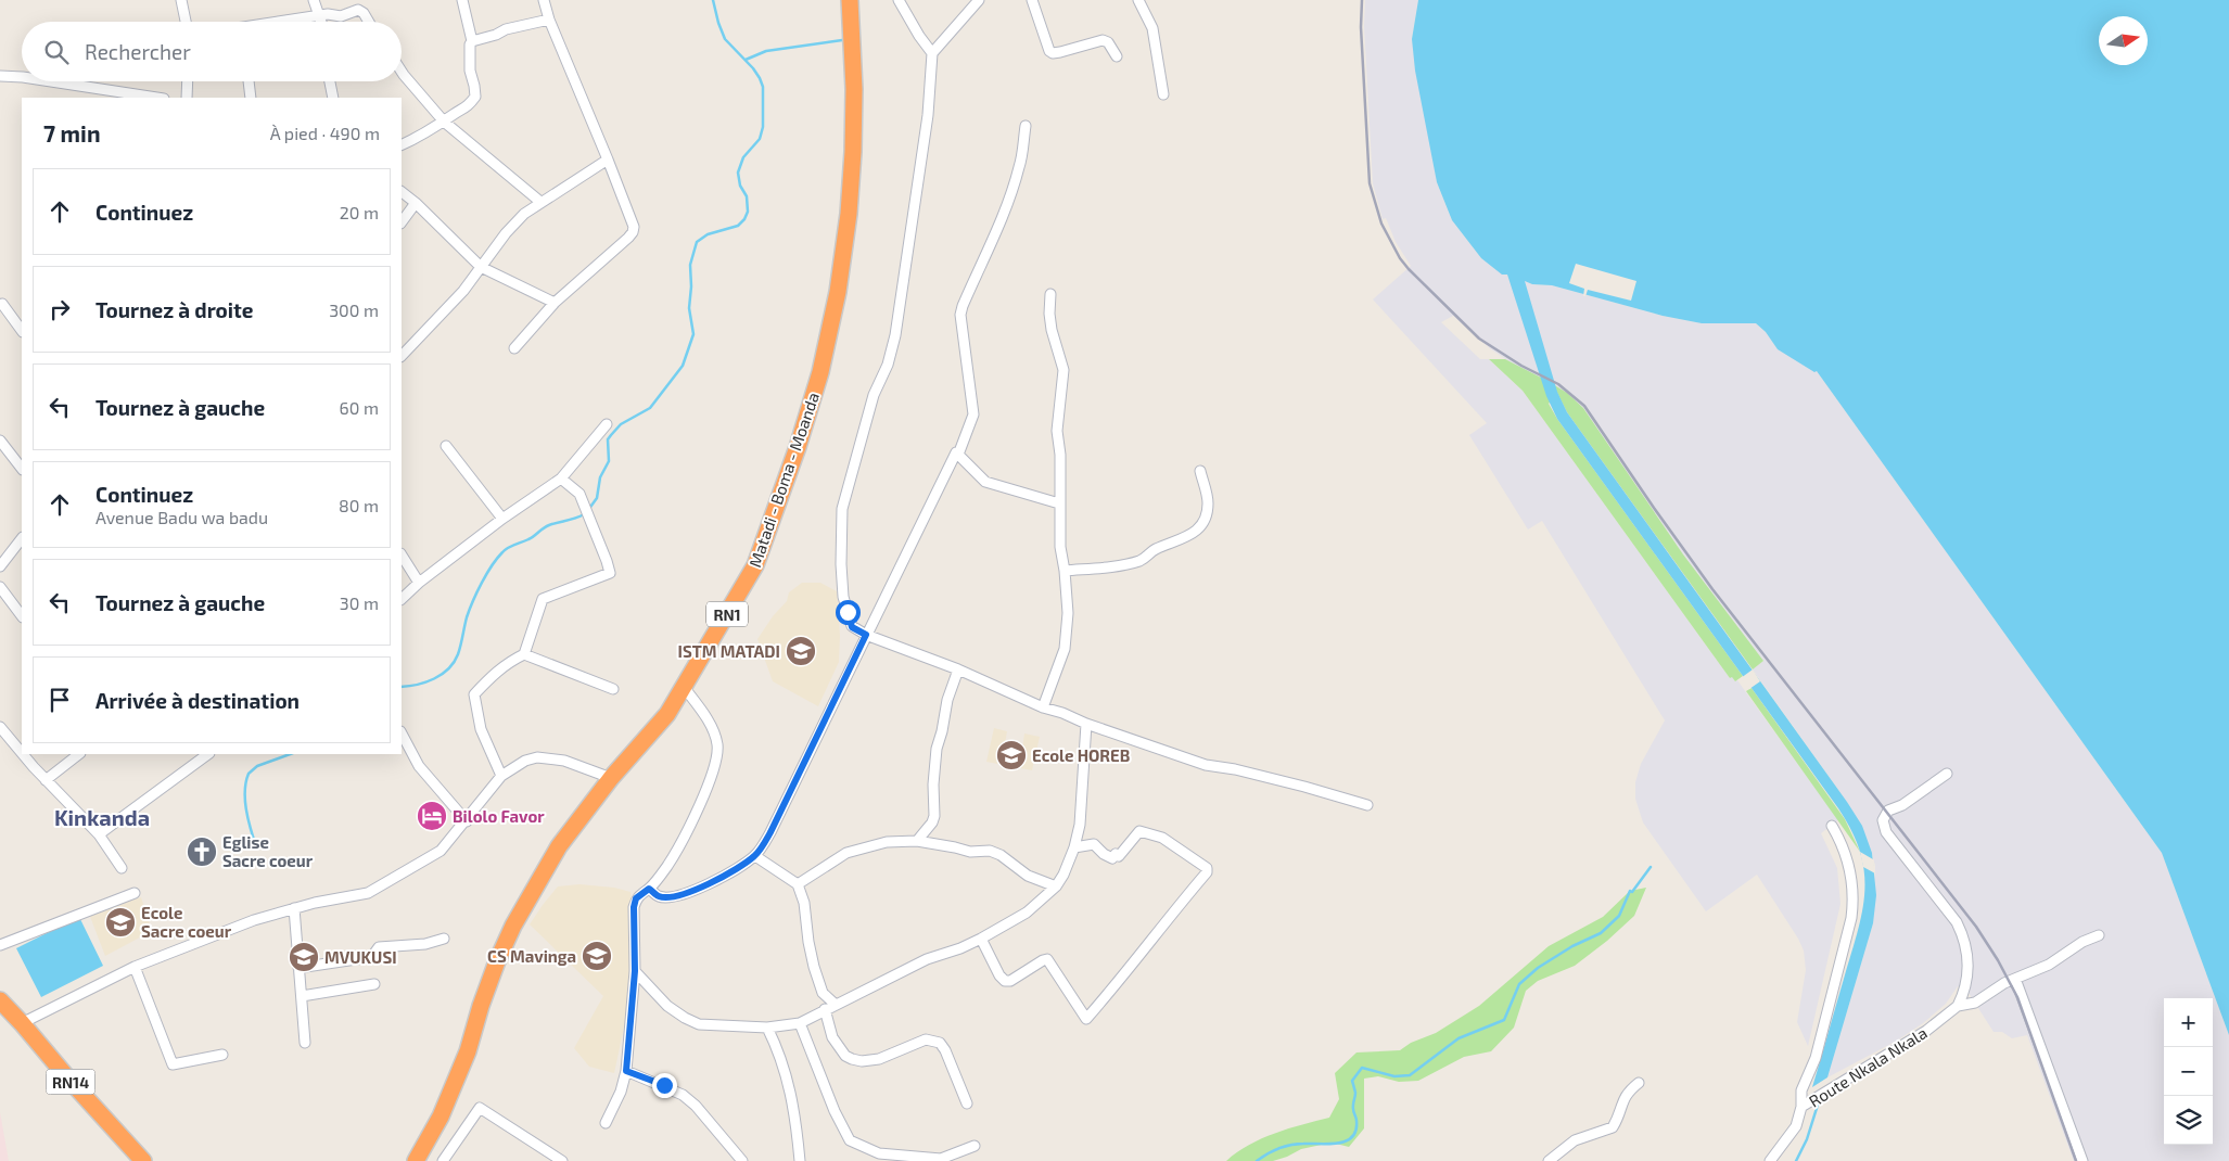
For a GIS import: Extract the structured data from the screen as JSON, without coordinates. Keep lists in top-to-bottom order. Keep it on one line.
{"streets":{"highway":["Matadi - Boma - Moanda","RN1","RN14"],"street":["Route Nkala Nkala"]},"districts":["Kinkanda"],"places":{"school or university":["ISTM MATADI","Ecole HOREB","Ecole Sacre coeur","CS Mavinga","MVUKUSI"],"hotel":["Bilolo Favor"],"church":["Eglise Sacre coeur"]},"north":"right","page":{"search":"Rechercher","heading":["7 min","À pied · 490 m"],"list":[["Continuez","20 m"],["Tournez à droite","300 m"],["Tournez à gauche","60 m"],["Continuez","Avenue Badu wa badu","80 m"],["Tournez à gauche","30 m"],"Arrivée à destination"],"map_buttons":["+","−"]}}
